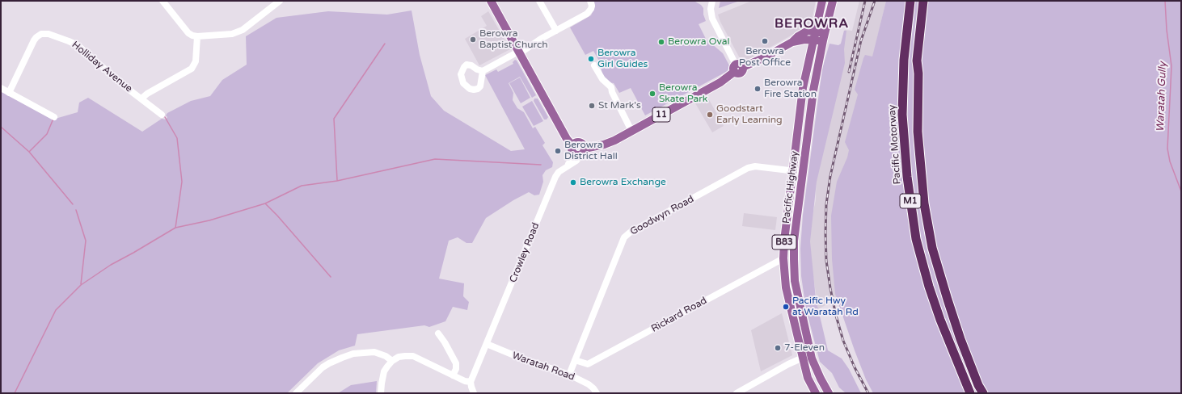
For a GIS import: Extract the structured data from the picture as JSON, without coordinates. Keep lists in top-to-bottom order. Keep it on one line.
{"streets":{"highway":["Pacific Motorway","M1"],"main road":["11","Pacific Highway","B83"],"street":["Holliday Avenue","Goodwyn Road","Crowley Road","Rickard Road","Waratah Road"]},"crossings":[["11","Pacific Highway"],["11","Crowley Road"],["Pacific Highway","Goodwyn Road"],["Pacific Highway","Rickard Road"],["Goodwyn Road","Rickard Road"],["Goodwyn Road","Waratah Road"],["Crowley Road","Waratah Road"]],"districts":["BEROWRA"],"water":["Waratah Gully"],"places":["Berowra Baptist Church","Berowra Post Office","Berowra Oval","Berowra Girl Guides","Berowra Fire Station","Berowra Skate Park","St Mark's","Goodstart Early Learning","Berowra District Hall","Berowra Exchange","Pacific Hwy at Waratah Rd","7-Eleven"]}
